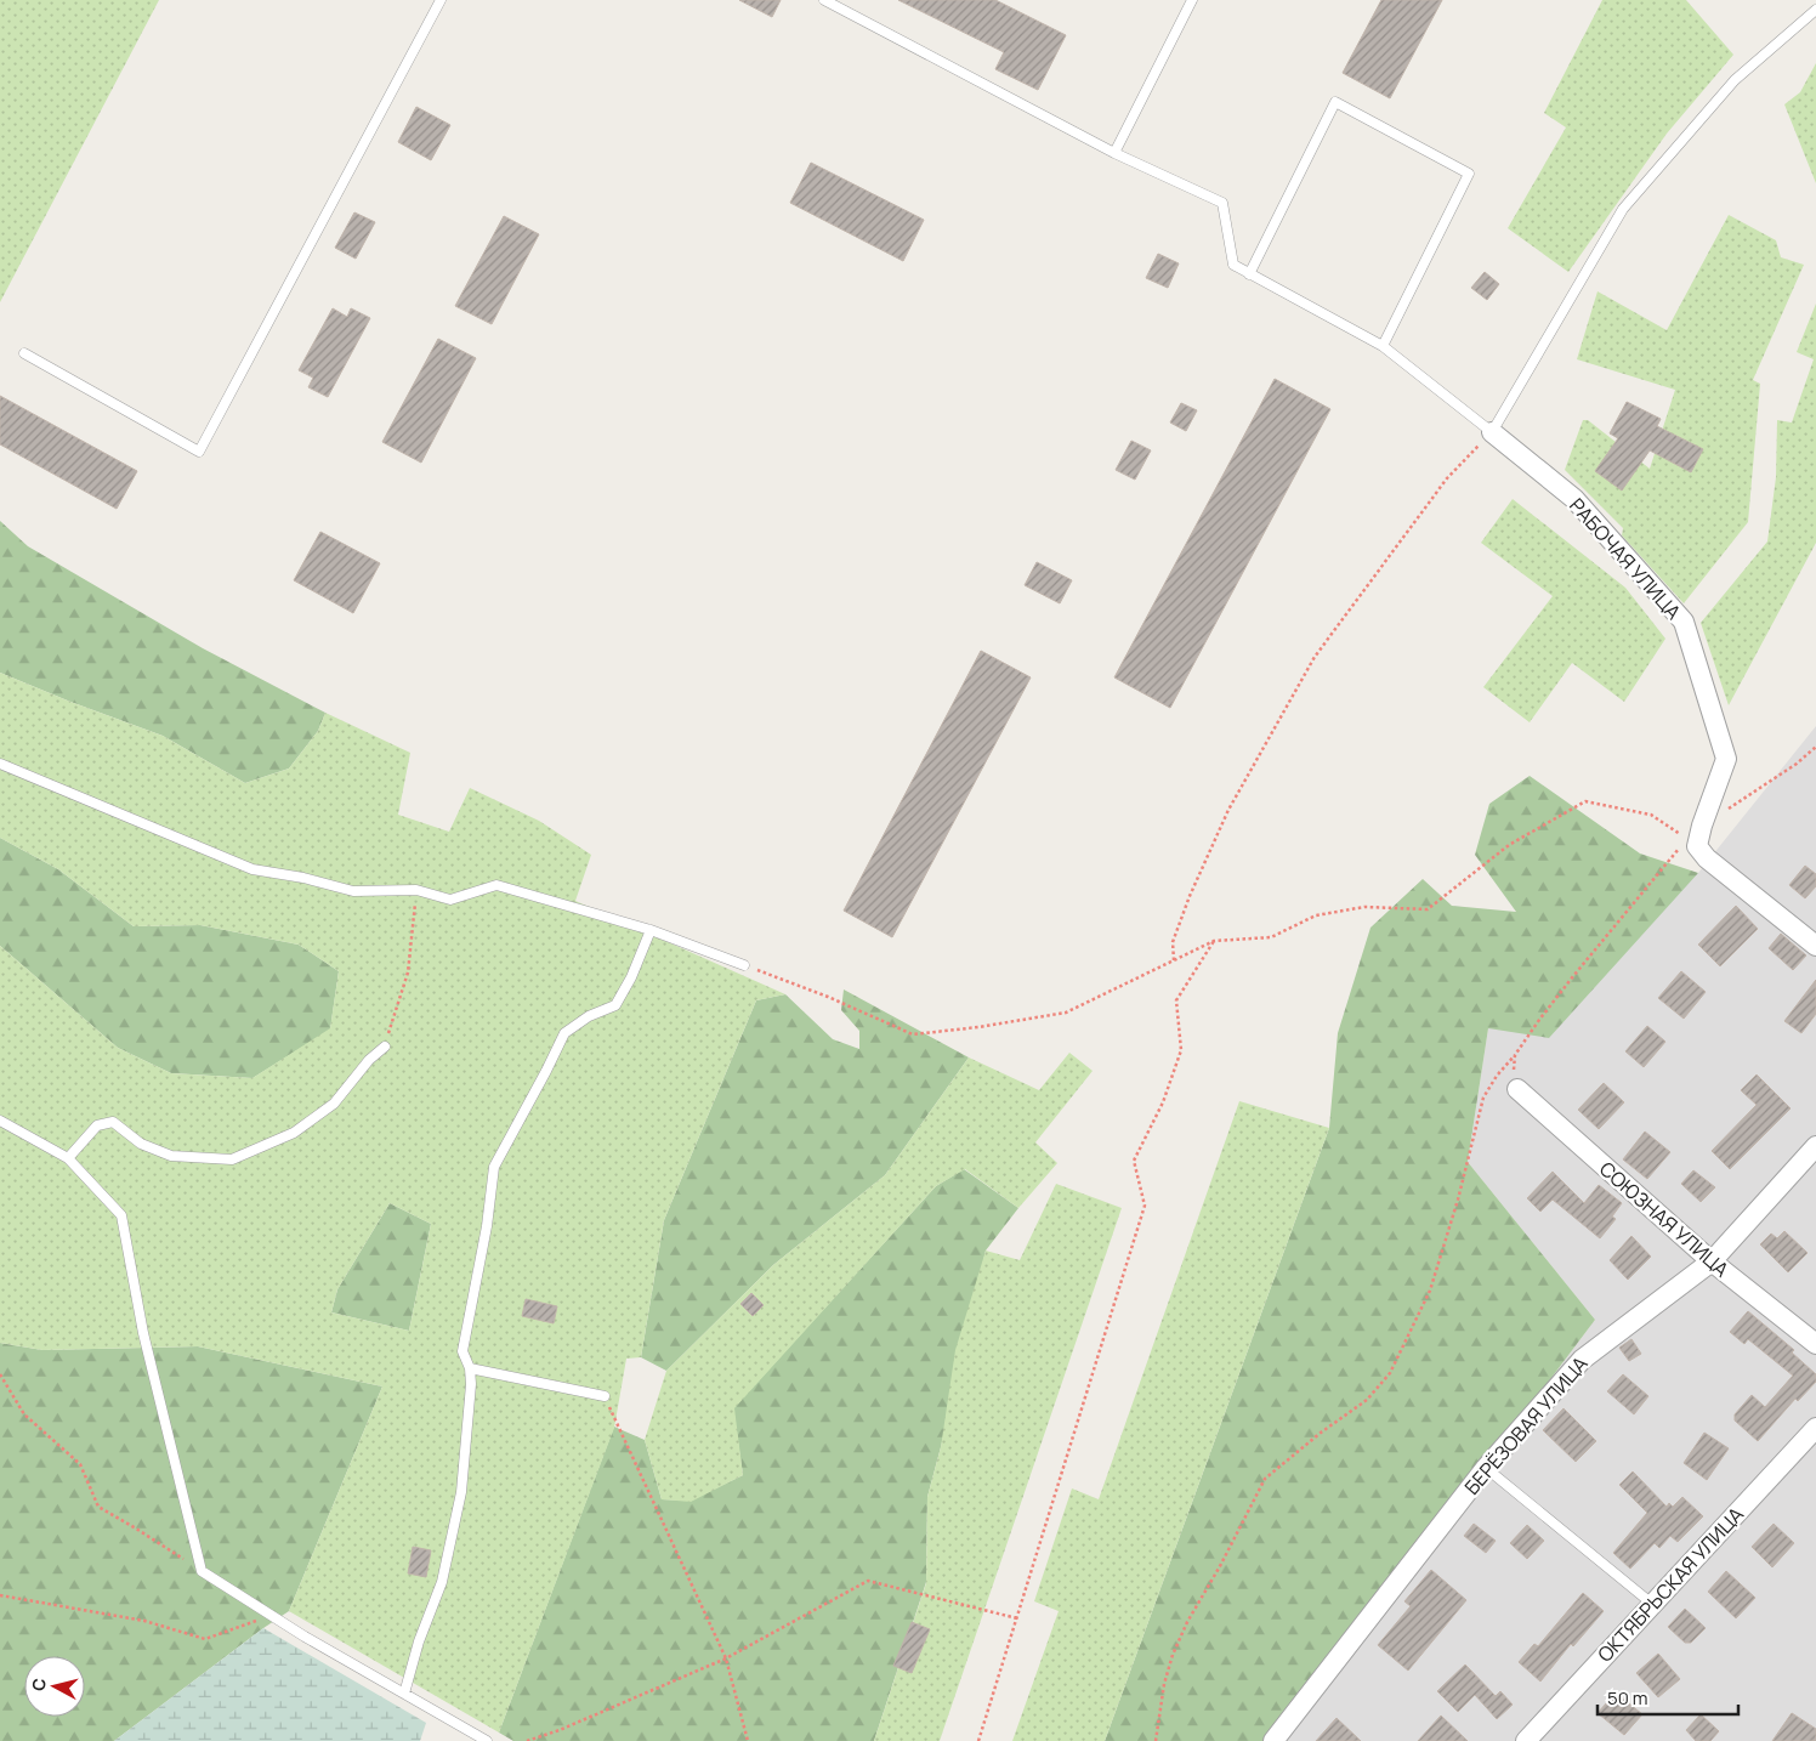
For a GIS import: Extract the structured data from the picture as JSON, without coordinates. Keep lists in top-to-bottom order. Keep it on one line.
{"streets":{"street":["РАБОЧАЯ УЛИЦА","СОЮЗНАЯ УЛИЦА","БЕРЁЗОВАЯ УЛИЦА","ОКТЯБРЬСКАЯ УЛИЦА"]},"crossings":[["СОЮЗНАЯ УЛИЦА","БЕРЁЗОВАЯ УЛИЦА"]],"scale_bar":"50 m","north":"left"}
